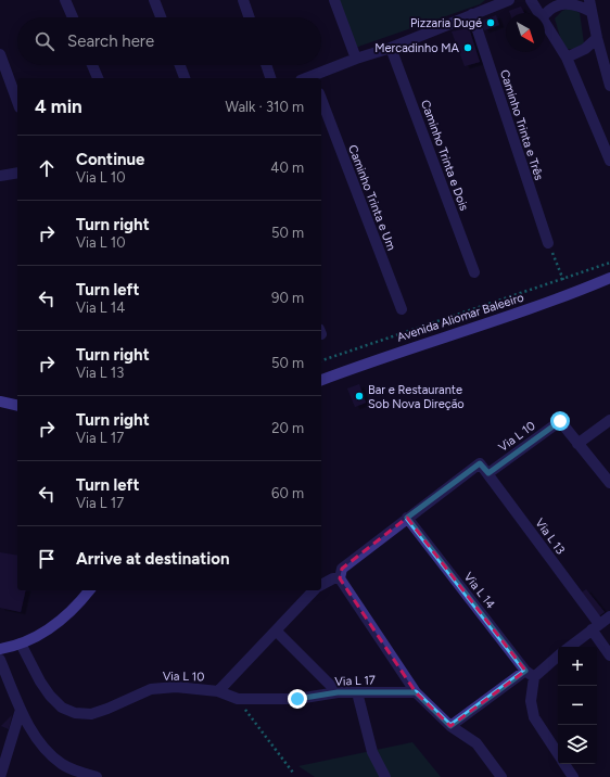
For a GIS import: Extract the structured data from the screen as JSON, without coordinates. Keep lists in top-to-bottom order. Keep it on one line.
{"streets":{"main road":["Avenida Aliomar Baleeiro"],"street":["Caminho Trinta e Três","Caminho Trinta e Dois","Caminho Trinta e Um","Via L 10","Via L 13","Via L 14","Via L 17"]},"crossings":[["Via L 10","Via L 13"],["Via L 10","Via L 17"],["Via L 13","Via L 14"]],"places":["Pizzaria Dugé","Mercadinho MA","Bar e Restaurante Sob Nova Direção"],"north":"bottom right","page":{"search":"Search here","heading":["4 min","Walk · 310 m"],"list":[["Continue","Via L 10","40 m"],["Turn right","Via L 10","50 m"],["Turn left","Via L 14","90 m"],["Turn right","Via L 13","50 m"],["Turn right","Via L 17","20 m"],["Turn left","Via L 17","60 m"],"Arrive at destination"],"map_buttons":["+","−"]}}
